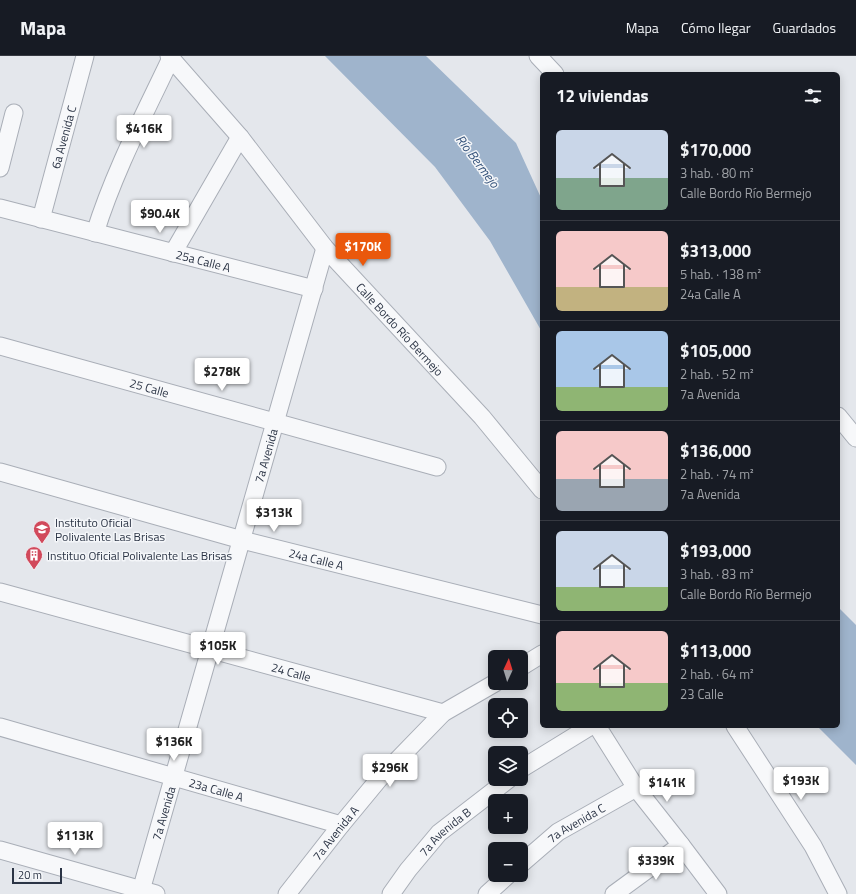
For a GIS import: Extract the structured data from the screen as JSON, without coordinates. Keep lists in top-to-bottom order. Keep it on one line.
{"streets":{"street":["6a Avenida C","25a Calle A","Calle Bordo Río Bermejo","25 Calle","7a Avenida","24a Calle A","24 Calle","23a Calle A","7a Avenida C","7a Avenida B","7a Avenida A"]},"crossings":[["6a Avenida C","25a Calle A"],["25a Calle A","7a Avenida"],["Calle Bordo Río Bermejo","7a Avenida"],["25 Calle","7a Avenida"],["7a Avenida","24a Calle A"],["7a Avenida","24 Calle"],["7a Avenida","23a Calle A"],["24 Calle","7a Avenida A"],["23a Calle A","7a Avenida A"]],"water":["Río Bermejo"],"places":{"school or university":["Instituto Oficial Polivalente Las Brisas"],"building":["Instituo Oficial Polivalente Las Brisas"]},"scale_bar":"20 m","north":"top","page":{"header":"Mapa","nav":["Mapa","Cómo llegar","Guardados"],"heading":"12 viviendas","price":["$416K","$90.4K","$170K","$278K","$313K","$105K","$136K","$296K","$193K","$141K","$113K","$339K"],"list":[{"name":"$170,000","note":"3 hab. · 80 m² · Calle Bordo Río Bermejo"},{"name":"$313,000","note":"5 hab. · 138 m² · 24a Calle A"},{"name":"$105,000","note":"2 hab. · 52 m² · 7a Avenida"},{"name":"$136,000","note":"2 hab. · 74 m² · 7a Avenida"},{"name":"$193,000","note":"3 hab. · 83 m² · Calle Bordo Río Bermejo"},{"name":"$113,000","note":"2 hab. · 64 m² · 23 Calle"}],"map_buttons":["+","−"],"scale":"20 m"}}
